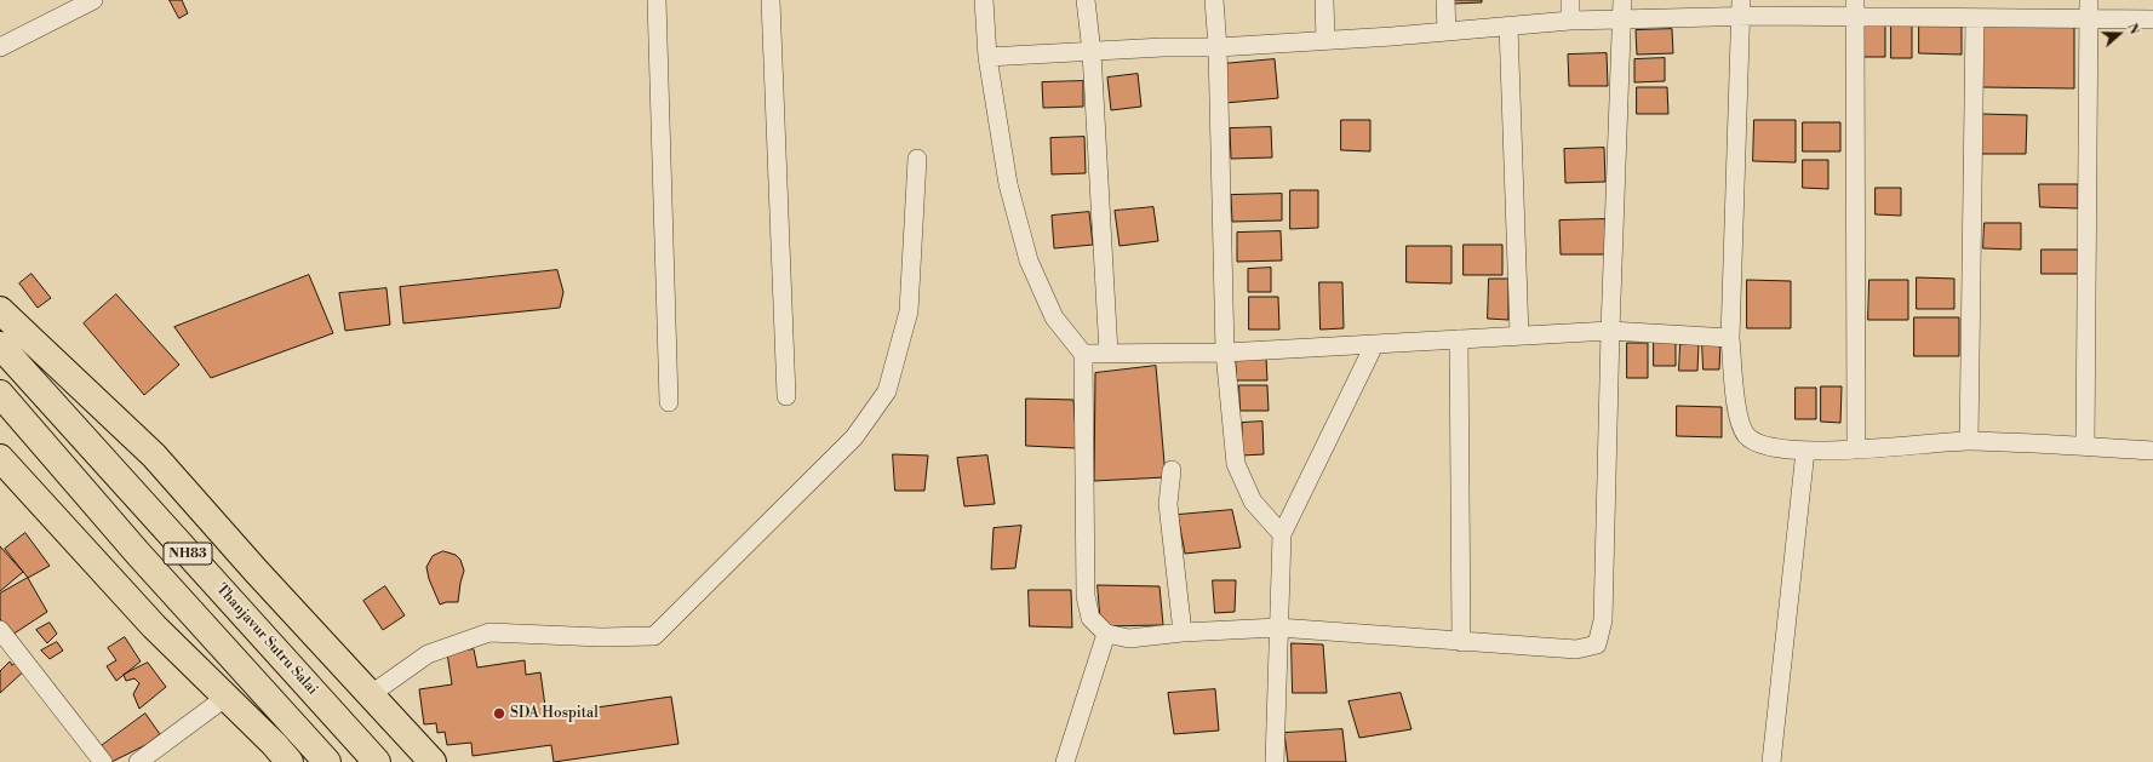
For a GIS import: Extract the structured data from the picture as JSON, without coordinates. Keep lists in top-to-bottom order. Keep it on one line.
{"streets":{"highway":["NH83","Thanjavur Sutru Salai"]},"places":["SDA Hospital"],"north":"right"}
